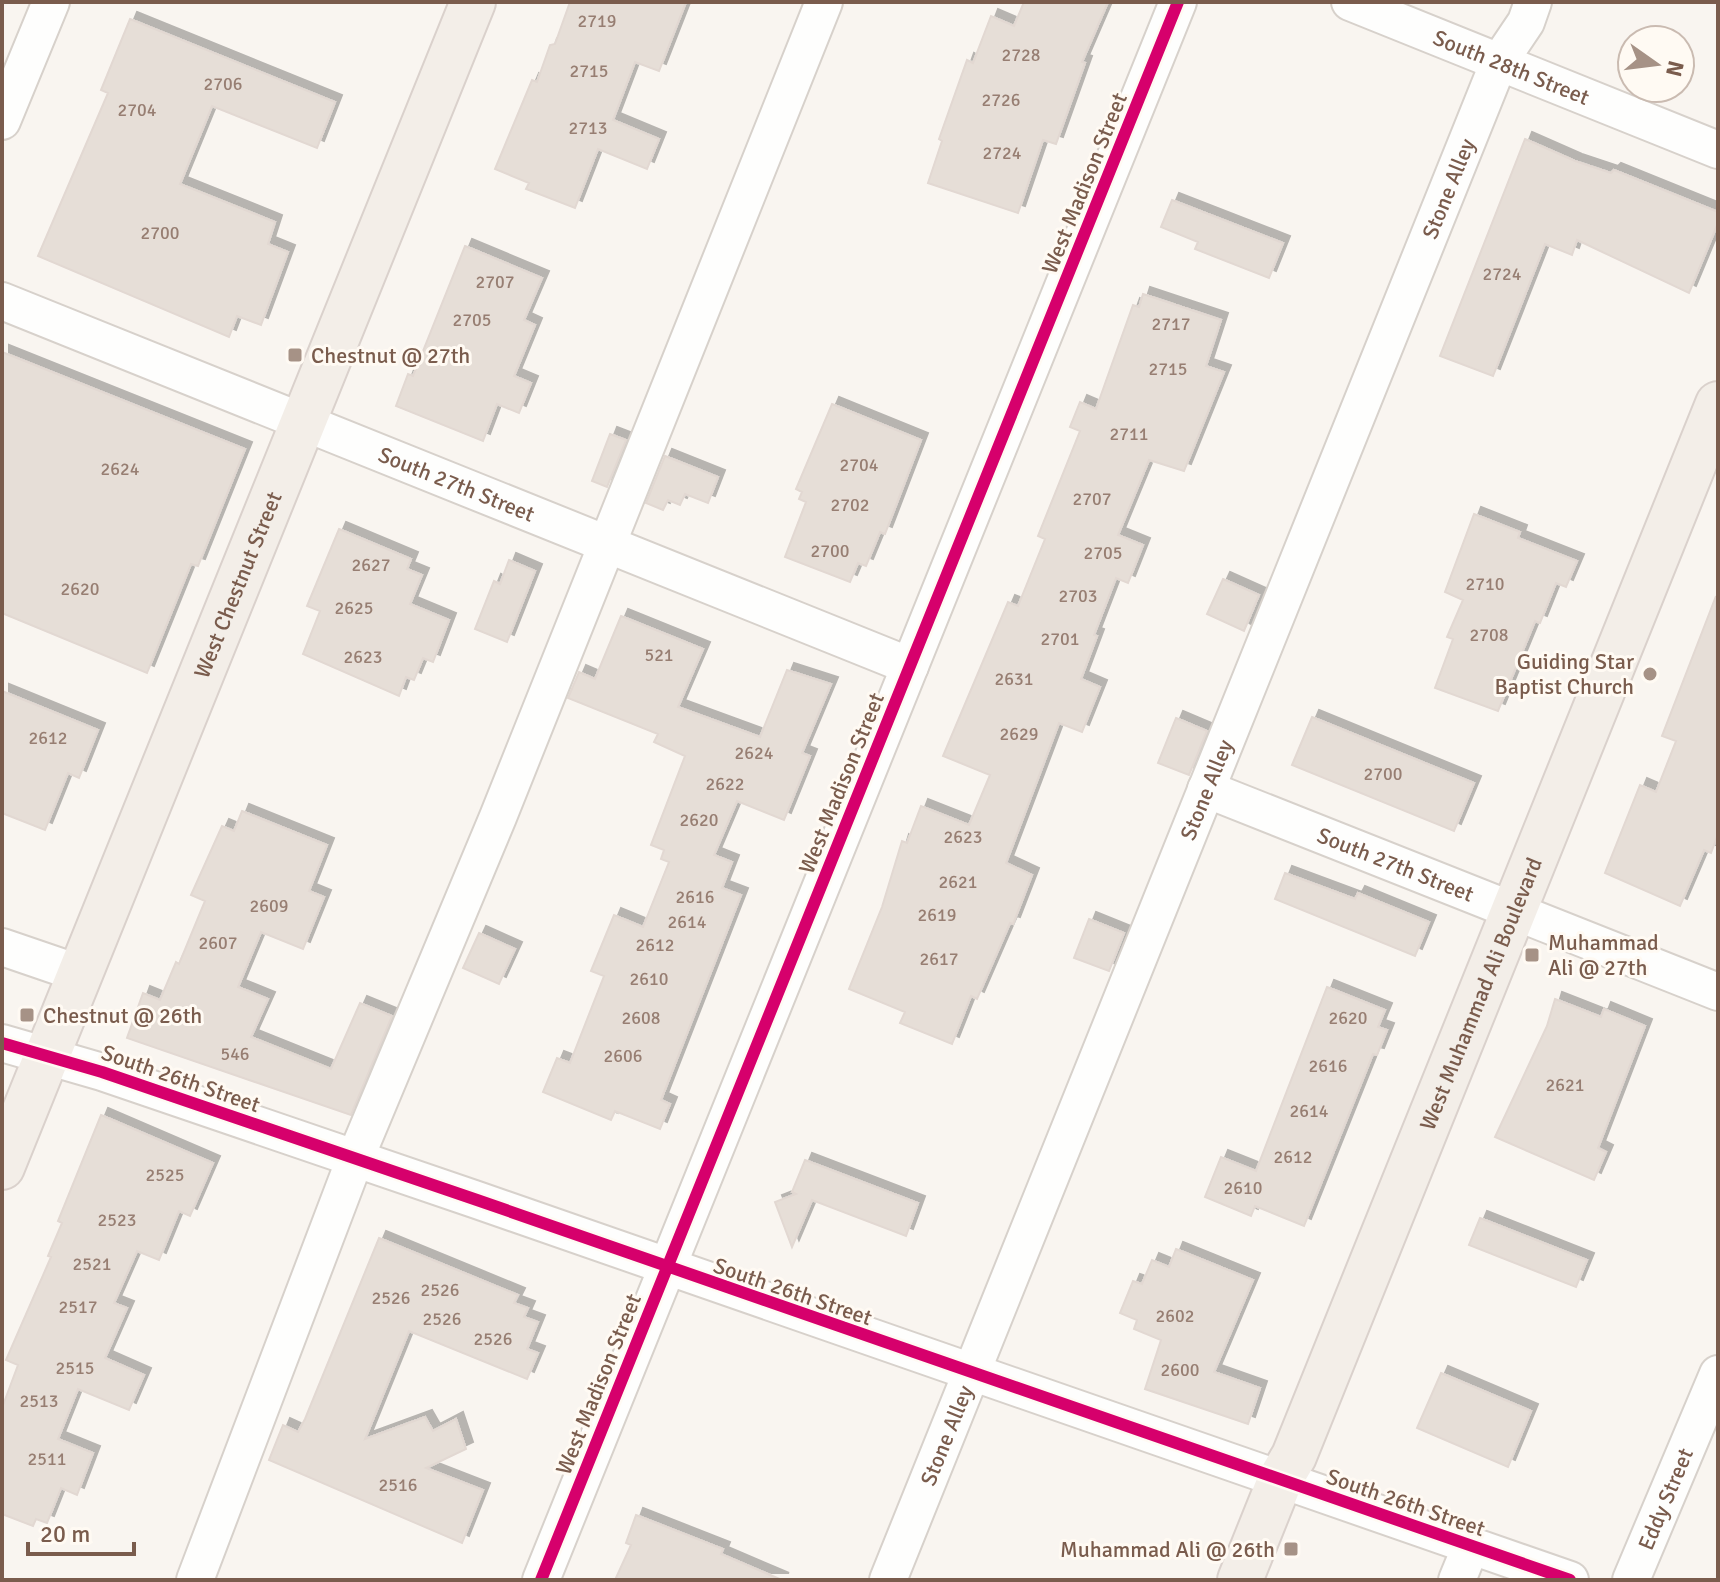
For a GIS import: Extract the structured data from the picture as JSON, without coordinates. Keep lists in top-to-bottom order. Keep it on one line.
{"streets":{"main road":["West Chestnut Street","West Muhammad Ali Boulevard"],"street":["South 28th Street","West Madison Street","Stone Alley","South 27th Street","South 26th Street","Eddy Street"]},"crossings":[["South 28th Street","Stone Alley"],["West Madison Street","South 27th Street"],["West Madison Street","South 26th Street"],["Stone Alley","South 27th Street"],["Stone Alley","South 26th Street"],["South 27th Street","West Chestnut Street"],["South 27th Street","West Muhammad Ali Boulevard"],["West Chestnut Street","South 26th Street"],["West Muhammad Ali Boulevard","South 26th Street"]],"places":{"transit":["Chestnut @ 27th","Muhammad Ali @ 27th","Chestnut @ 26th","Muhammad Ali @ 26th"],"other":["Guiding Star Baptist Church"]},"house_numbers":["2719","2728","2715","2706","2726","2704","2713","2724","2700","2724","2707","2705","2717","2715","2711","2704","2624","2707","2702","2700","2705","2627","2710","2620","2703","2625","2708","2701","521","2623","2631","2629","2612","2624","2700","2622","2620","2623","2621","2616","2609","2619","2614","2607","2612","2617","2610","2608","2620","546","2606","2616","2621","2614","2612","2525","2610","2523","2521","2526","2526","2517","2602","2526","2526","2515","2600","2513","2511","2516"],"scale_bar":"20 m","north":"right"}
